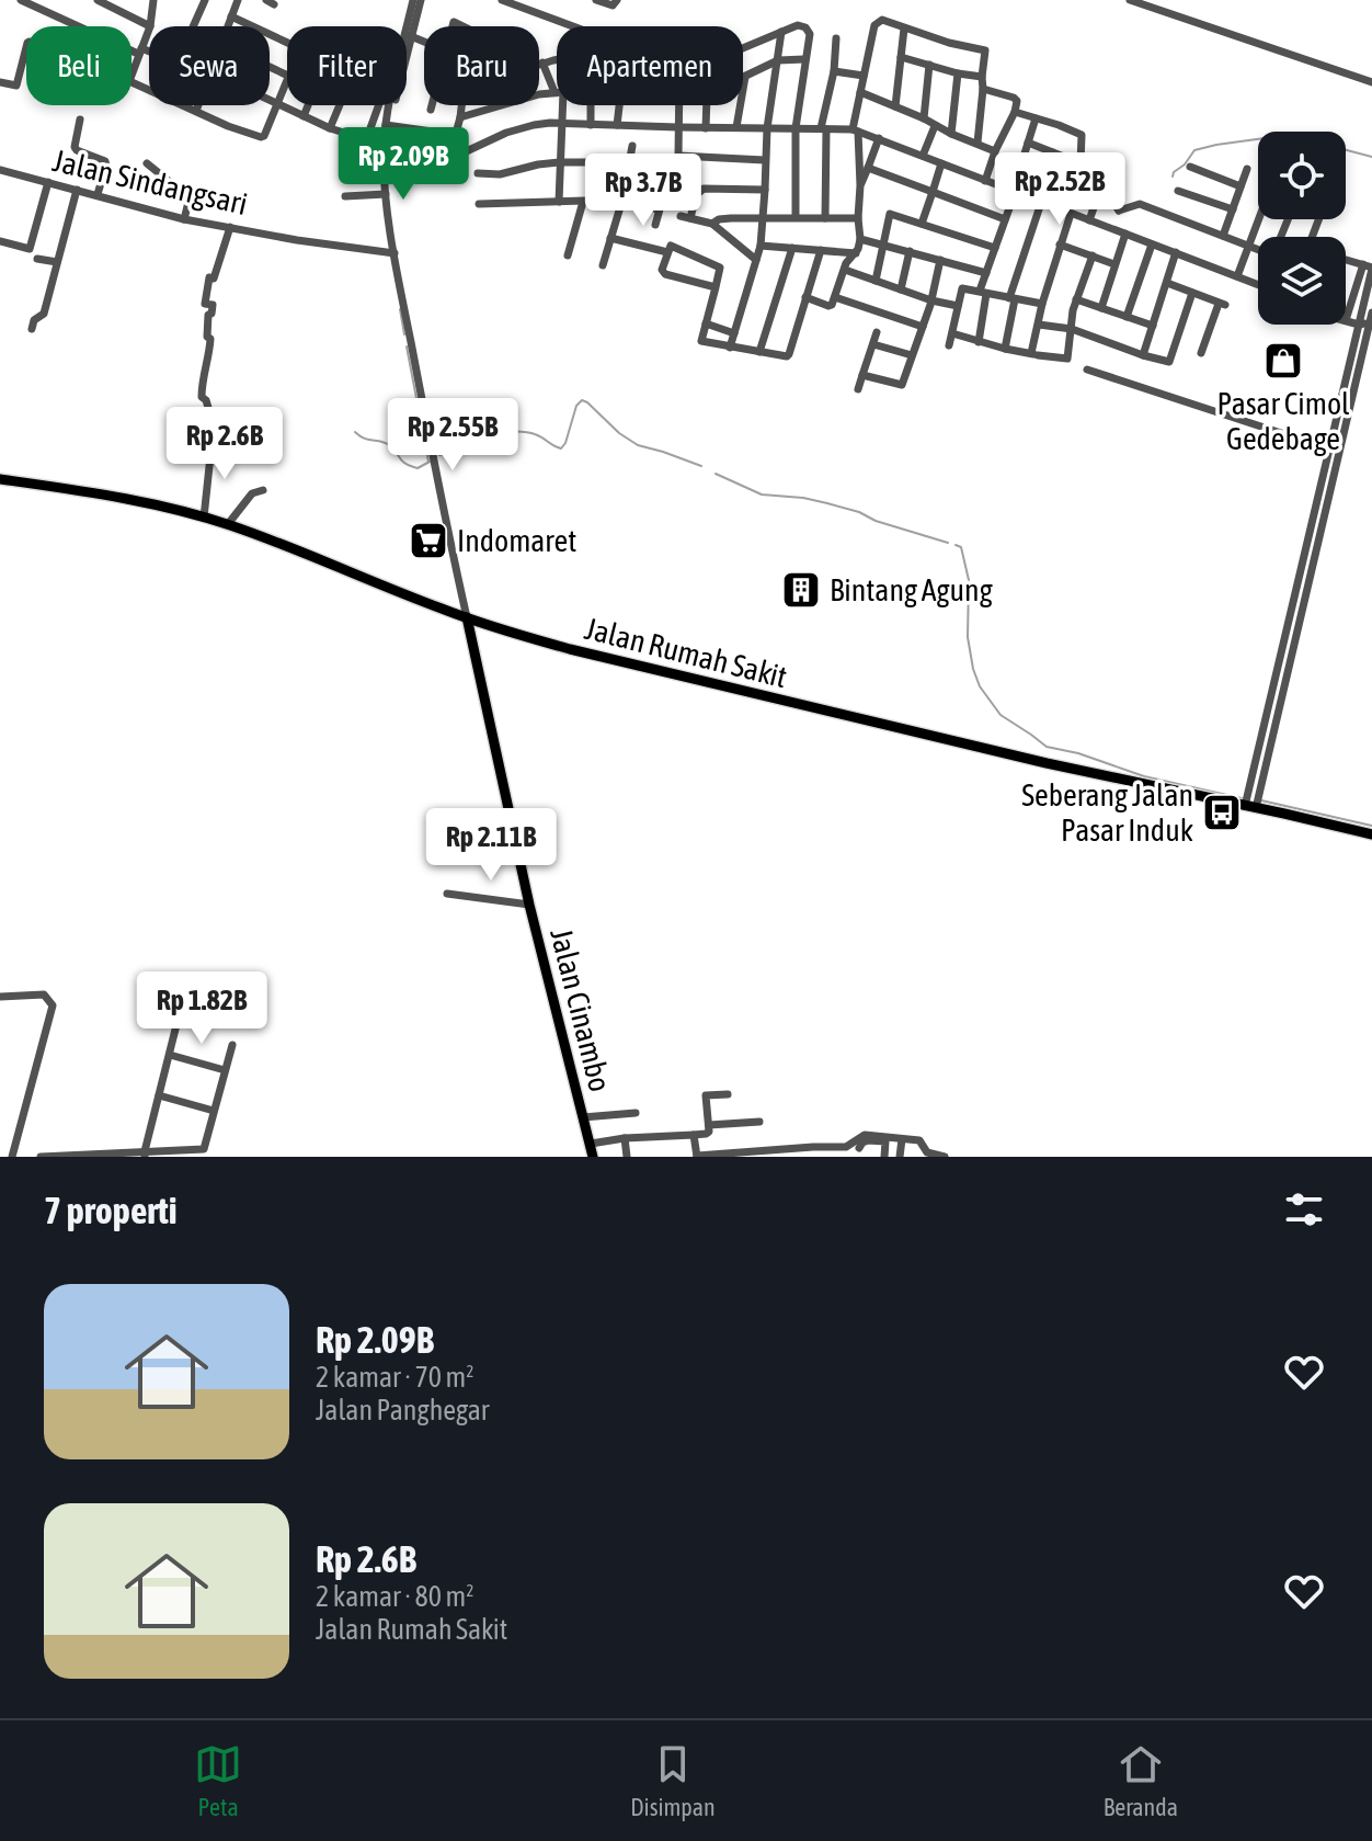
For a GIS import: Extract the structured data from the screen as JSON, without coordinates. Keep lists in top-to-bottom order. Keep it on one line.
{"streets":{"main road":["Jalan Rumah Sakit","Jalan Cinambo"],"street":["Jalan Sindangsari"]},"crossings":[["Jalan Rumah Sakit","Jalan Cinambo"]],"places":{"shop":["Pasar Cimol Gedebage"],"supermarket":["Indomaret"],"building":["Bintang Agung"],"bus stop":["Seberang Jalan Pasar Induk"]},"page":{"chip":["Beli","Sewa","Filter","Baru","Apartemen"],"price":["Rp 2.09B","Rp 2.52B","Rp 3.7B","Rp 2.55B","Rp 2.6B","Rp 2.11B","Rp 1.82B"],"heading":"7 properti","list":[{"name":"Rp 2.09B","note":"2 kamar · 70 m² · Jalan Panghegar"},{"name":"Rp 2.6B","note":"2 kamar · 80 m² · Jalan Rumah Sakit"}],"tabs":["Peta","Disimpan","Beranda"]}}
